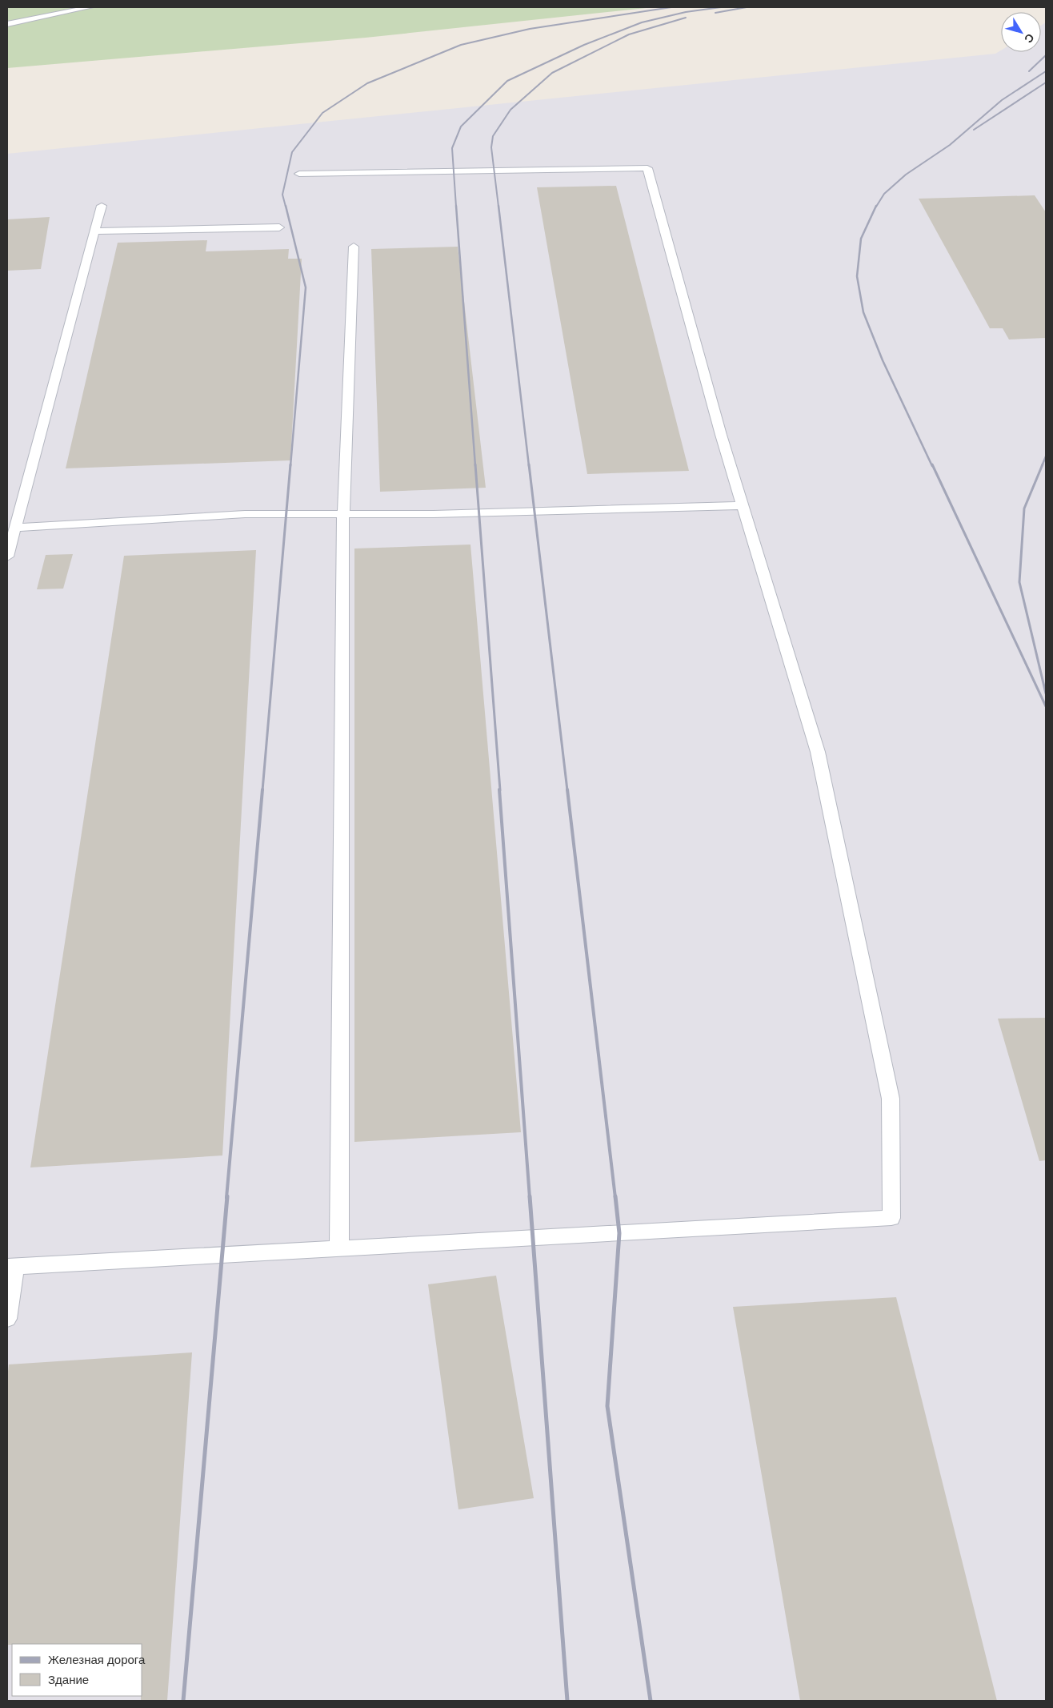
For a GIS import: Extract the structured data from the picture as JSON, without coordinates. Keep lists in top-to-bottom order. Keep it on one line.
{"legend":["Железная дорога","Здание"],"north":"bottom right"}
